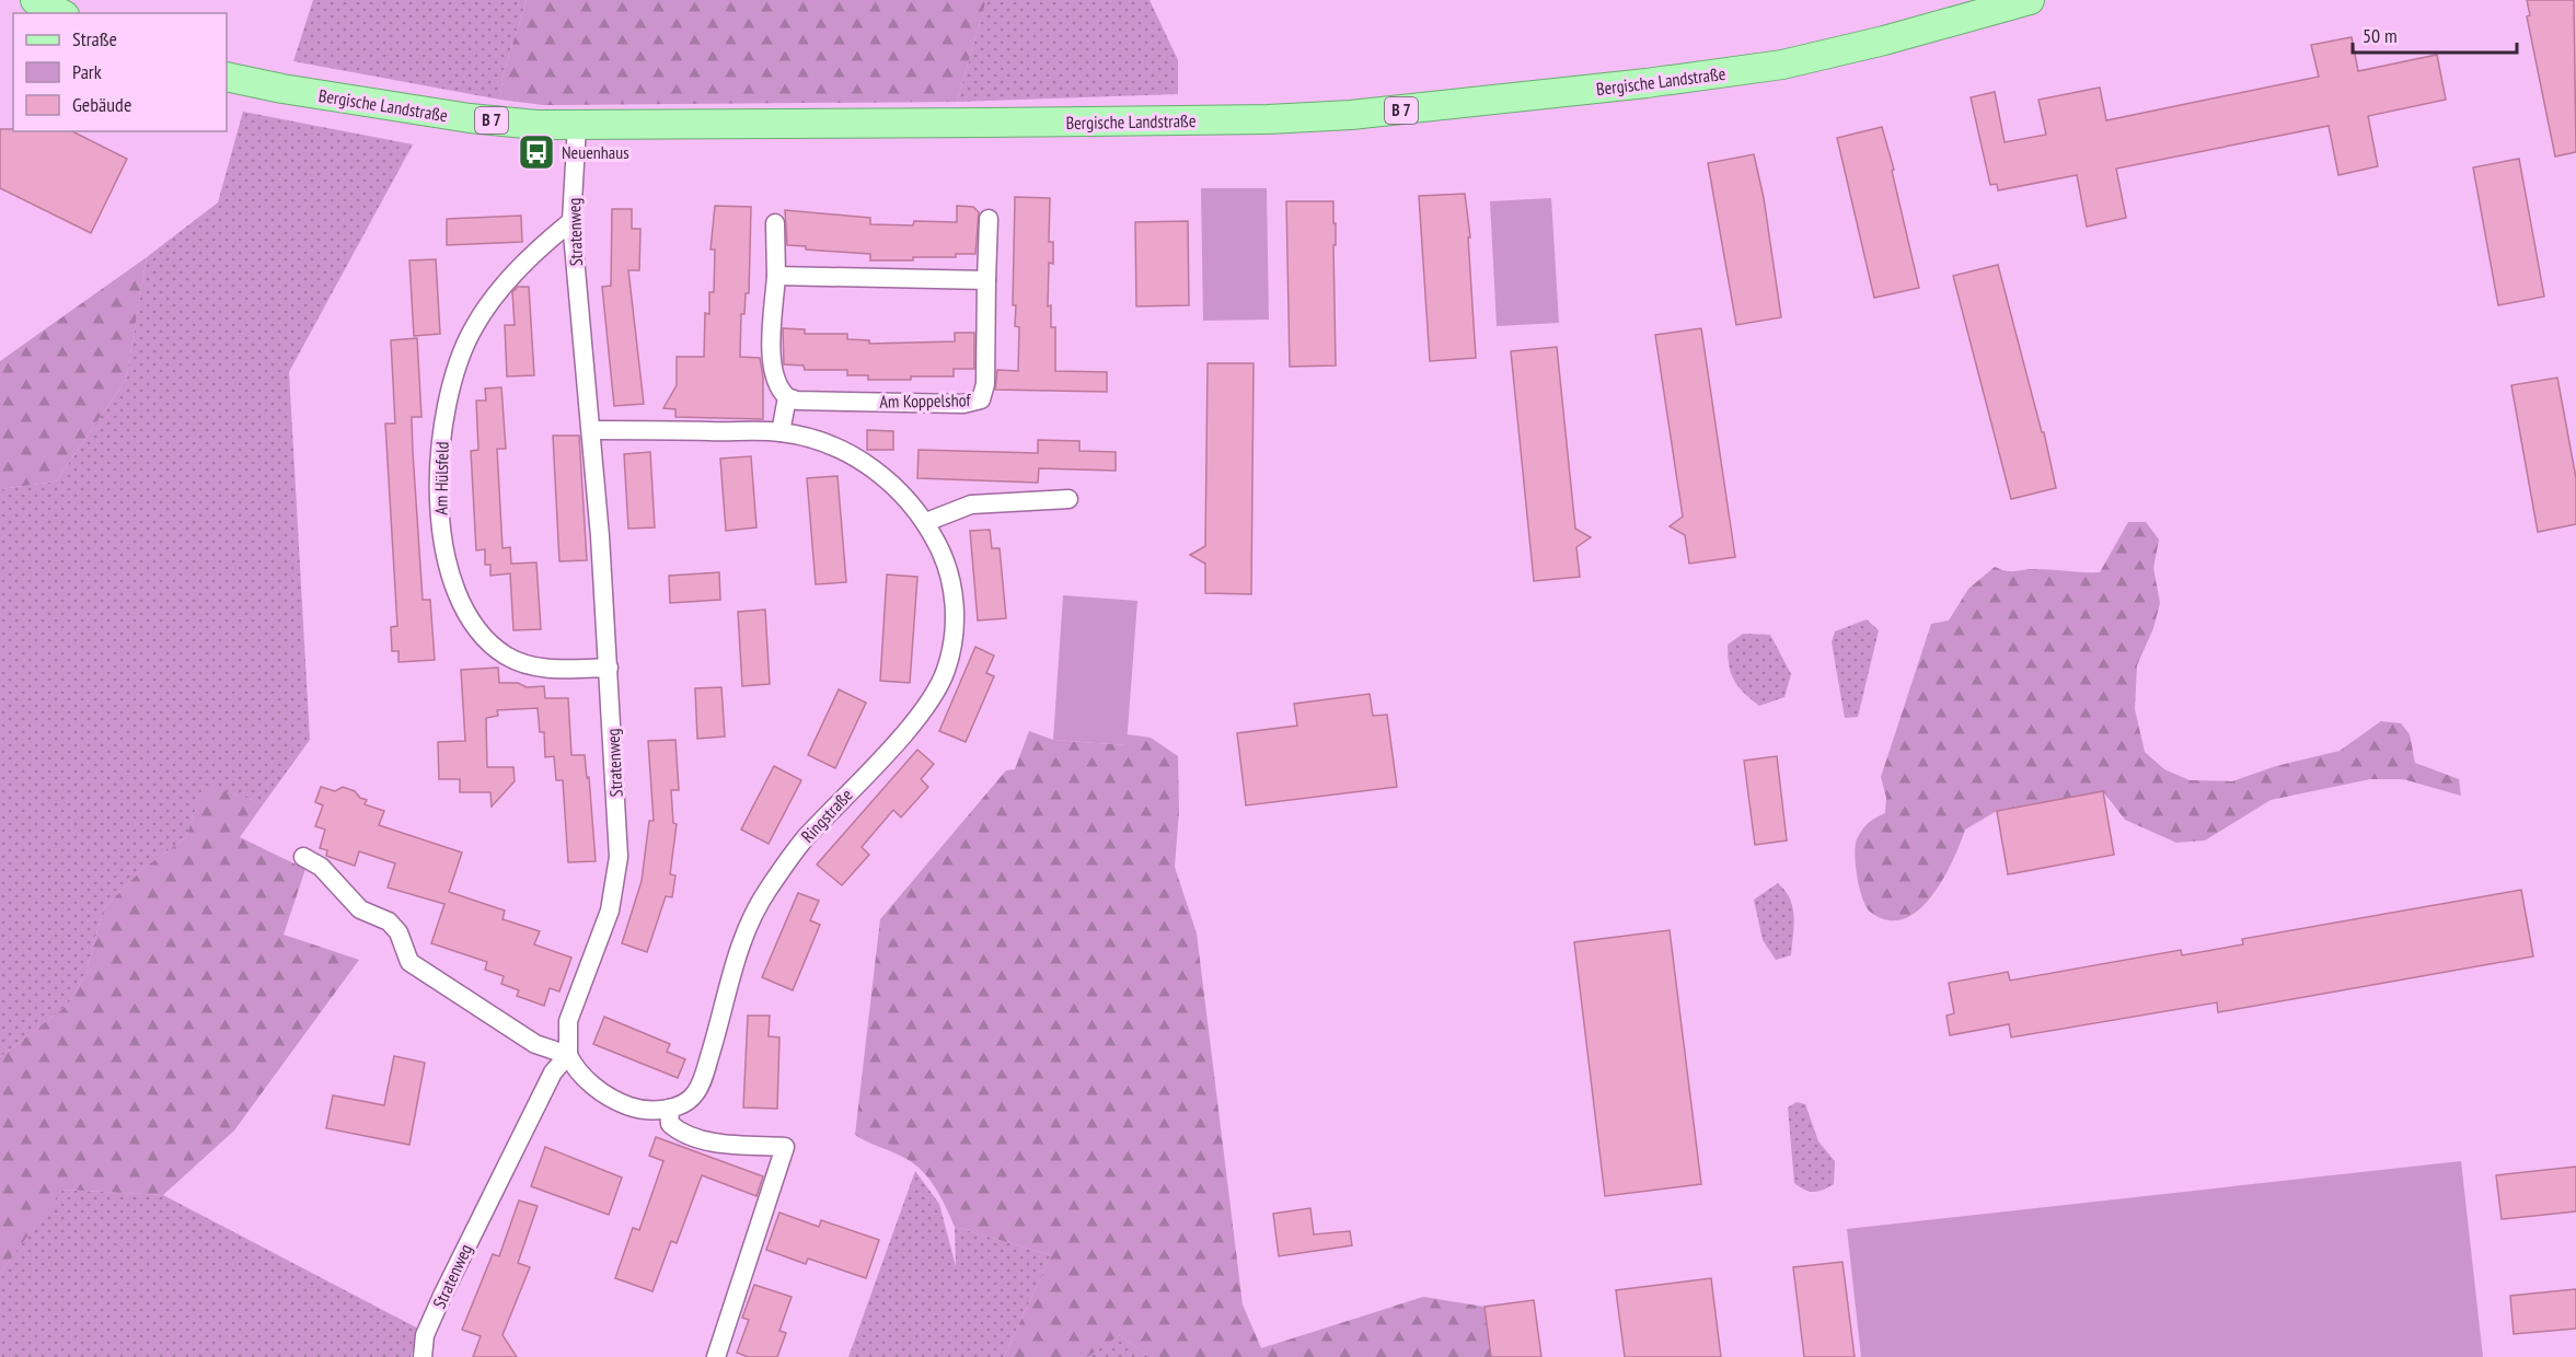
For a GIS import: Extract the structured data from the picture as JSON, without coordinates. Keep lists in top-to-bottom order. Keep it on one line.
{"streets":{"main road":["Bergische Landstraße","B 7"],"street":["Stratenweg","Am Koppelshof","Am Hülsfeld","Ringstraße"]},"crossings":[["Bergische Landstraße","Stratenweg"],["Stratenweg","Am Hülsfeld"],["Stratenweg","Ringstraße"]],"places":{"bus stop":["Neuenhaus"]},"legend":["Straße","Park","Gebäude"],"scale_bar":"50 m"}
